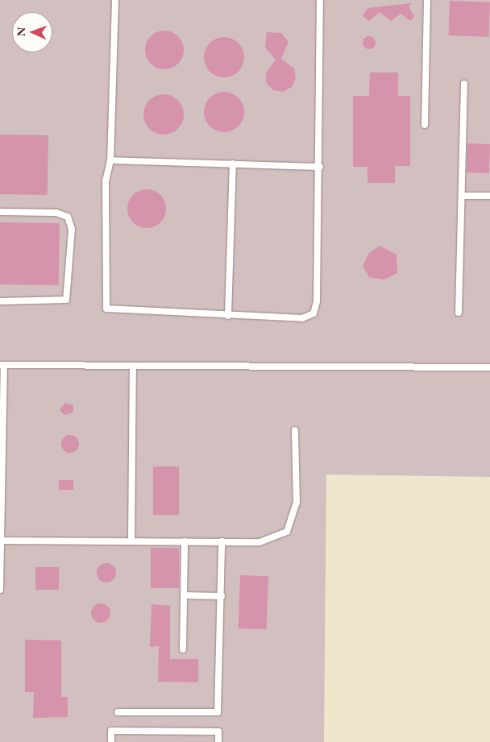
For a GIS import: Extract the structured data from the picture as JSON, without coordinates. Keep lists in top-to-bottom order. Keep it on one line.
{"north":"left"}
